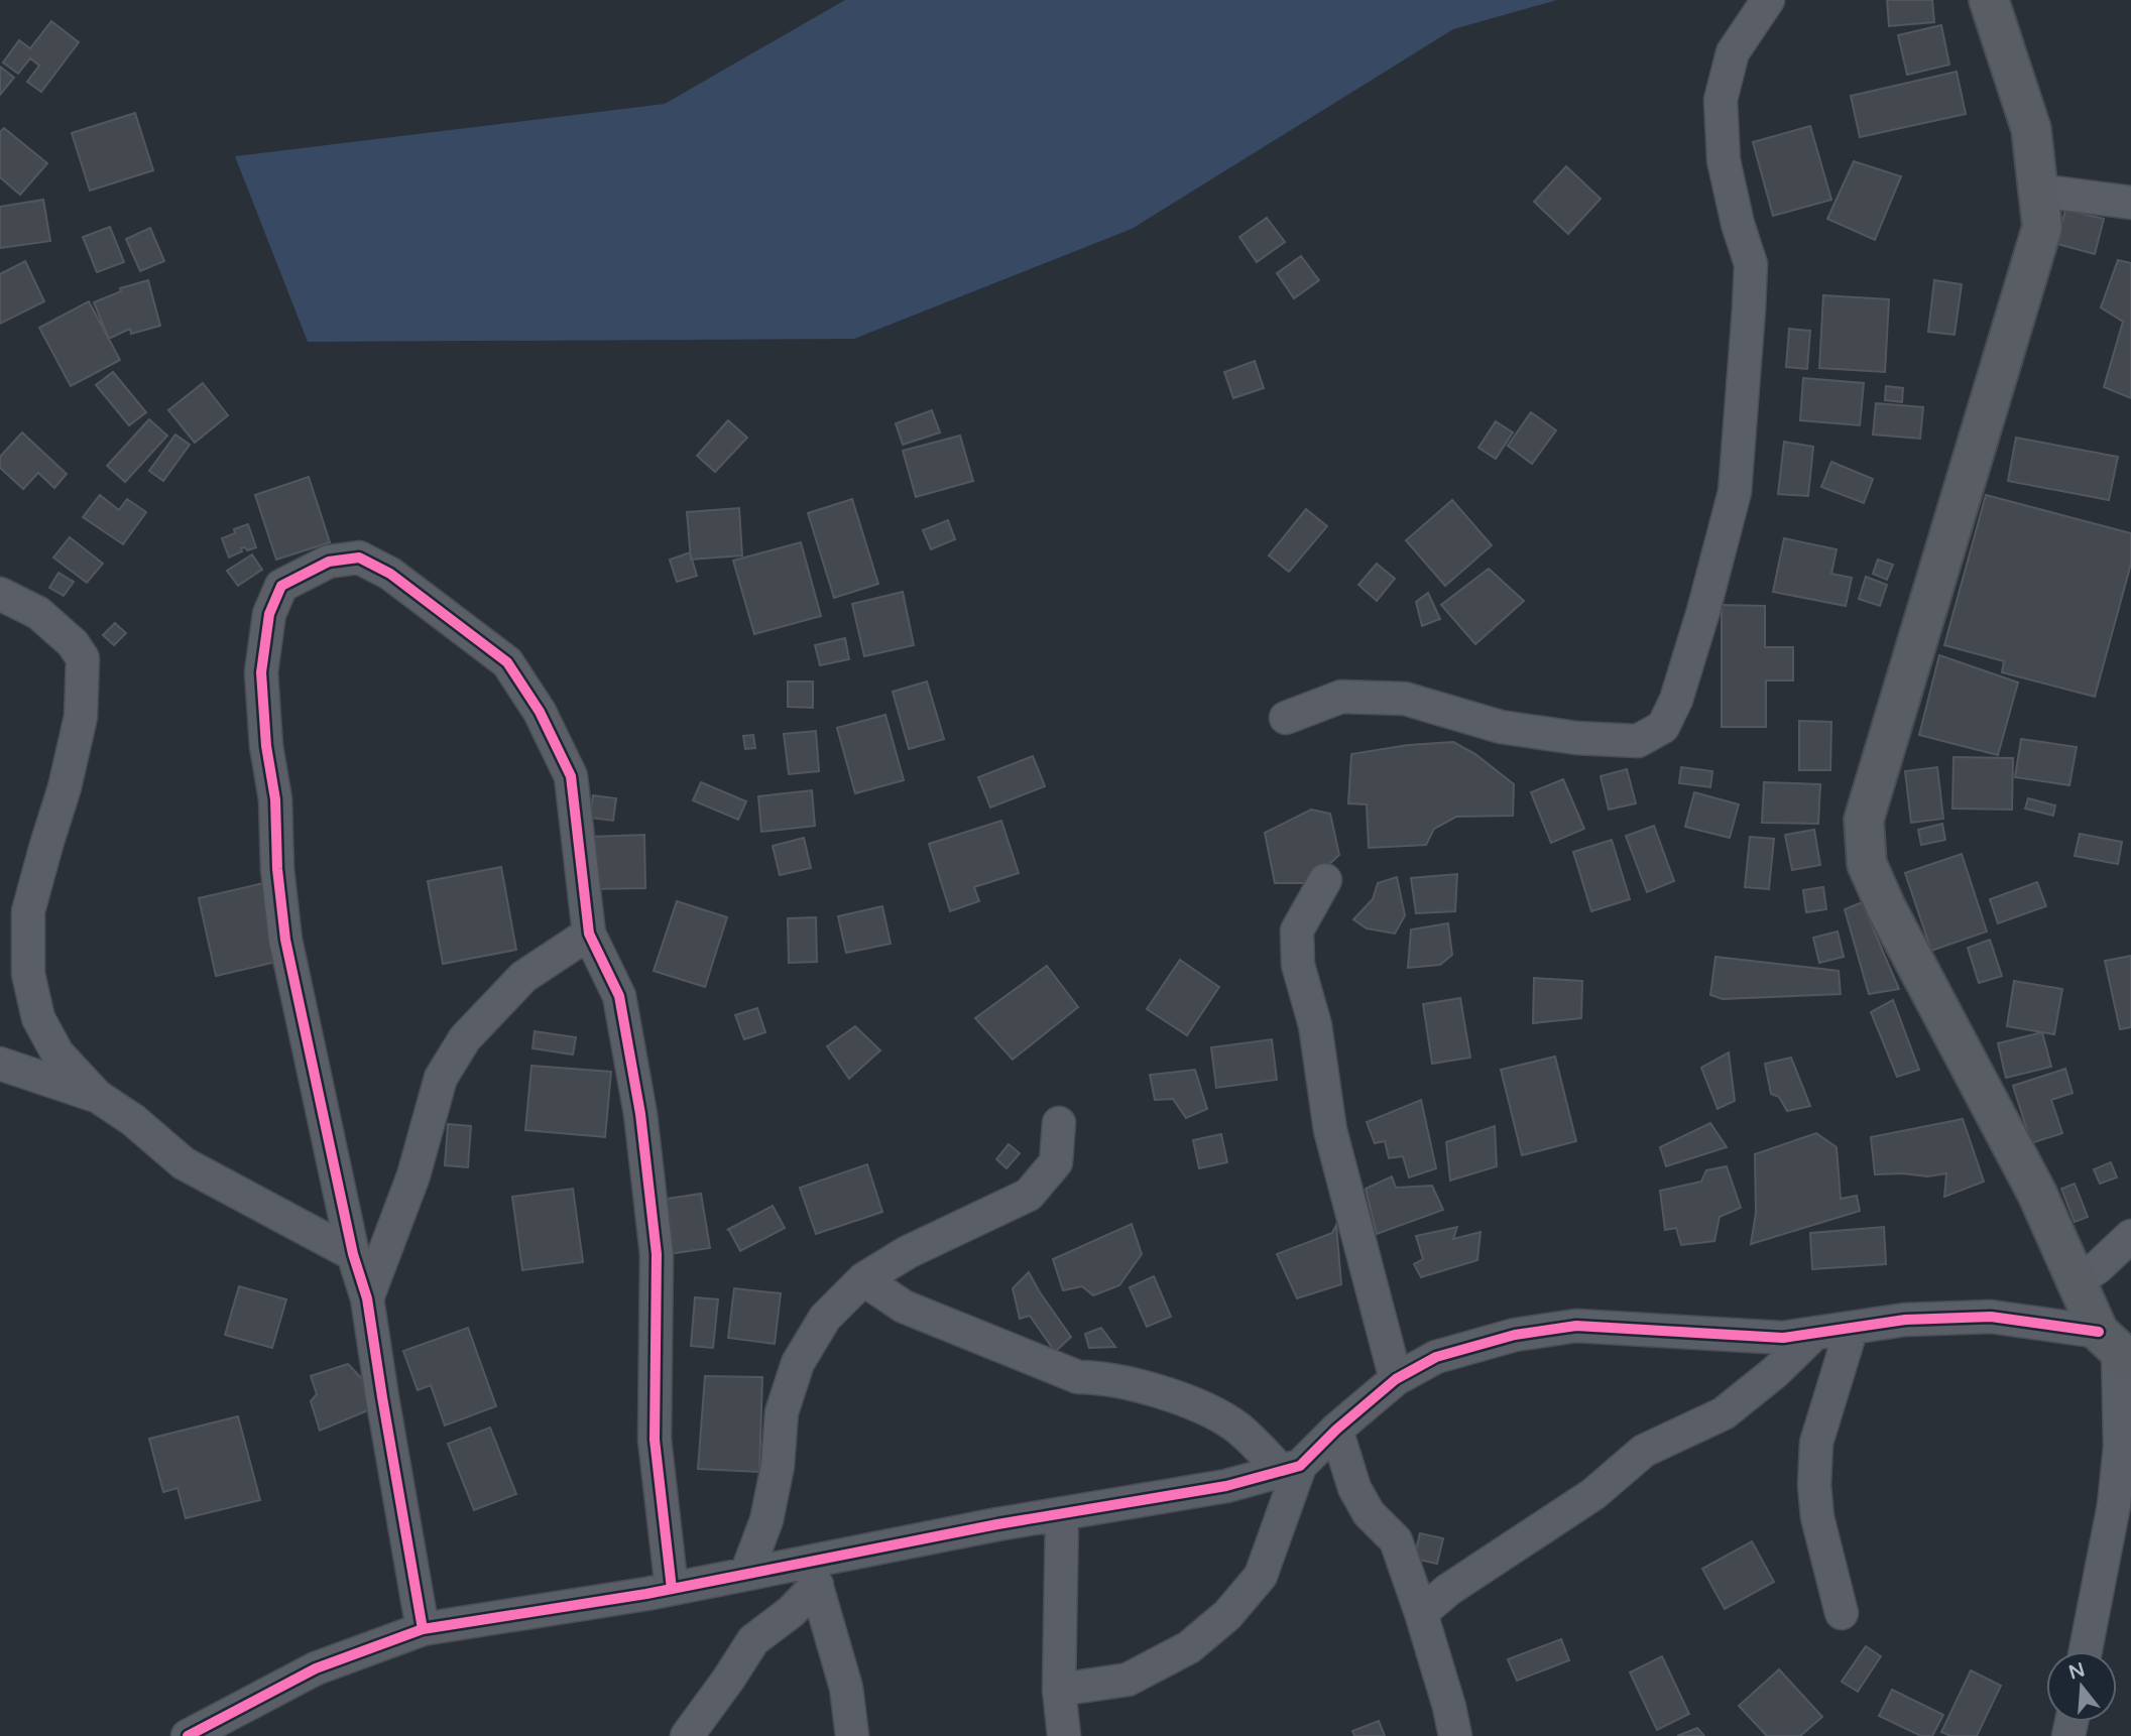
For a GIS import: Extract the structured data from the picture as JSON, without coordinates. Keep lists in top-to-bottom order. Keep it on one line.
{"north":"top"}
